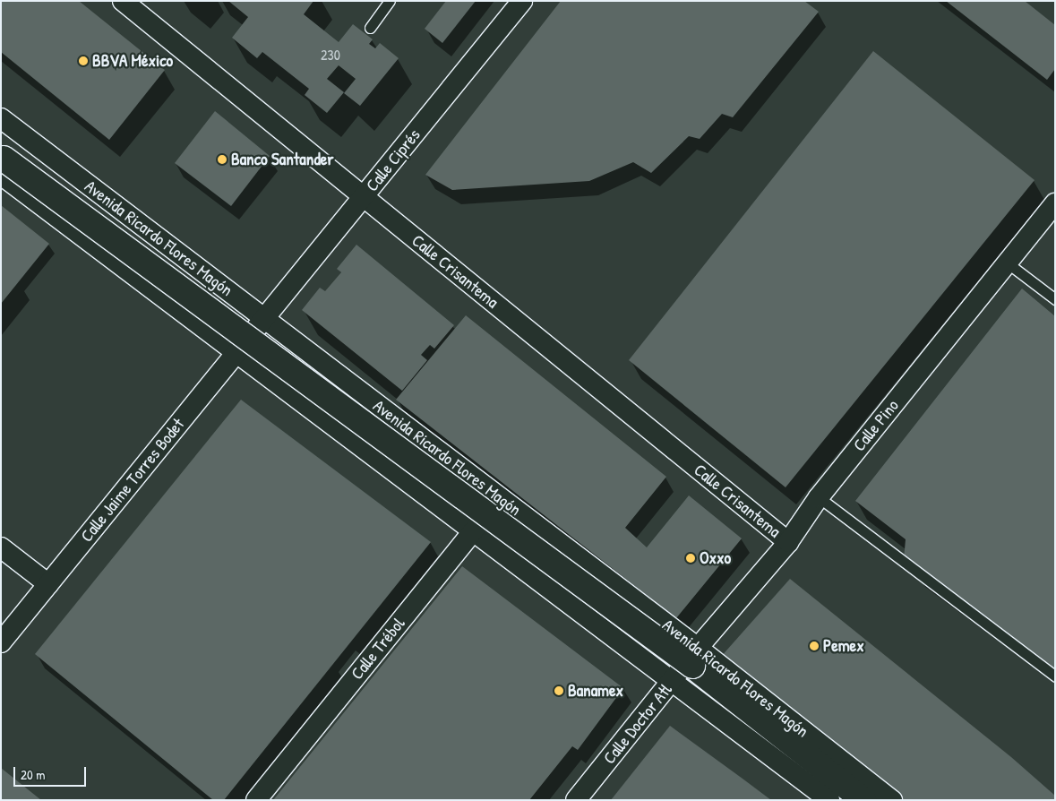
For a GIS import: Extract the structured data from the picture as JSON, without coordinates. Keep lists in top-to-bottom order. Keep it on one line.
{"streets":{"main road":["Avenida Ricardo Flores Magón"],"street":["Calle Ciprés","Calle Crisantema","Calle Pino","Calle Jaime Torres Bodet","Calle Trébol","Calle Doctor Atl"]},"crossings":[["Calle Ciprés","Avenida Ricardo Flores Magón"],["Calle Ciprés","Calle Crisantema"],["Calle Ciprés","Calle Jaime Torres Bodet"],["Avenida Ricardo Flores Magón","Calle Pino"],["Avenida Ricardo Flores Magón","Calle Jaime Torres Bodet"],["Avenida Ricardo Flores Magón","Calle Trébol"],["Avenida Ricardo Flores Magón","Calle Doctor Atl"],["Calle Crisantema","Calle Pino"],["Calle Pino","Calle Doctor Atl"]],"places":["BBVA México","Banco Santander","Oxxo","Pemex","Banamex"],"house_numbers":["230"],"scale_bar":"20 m"}
